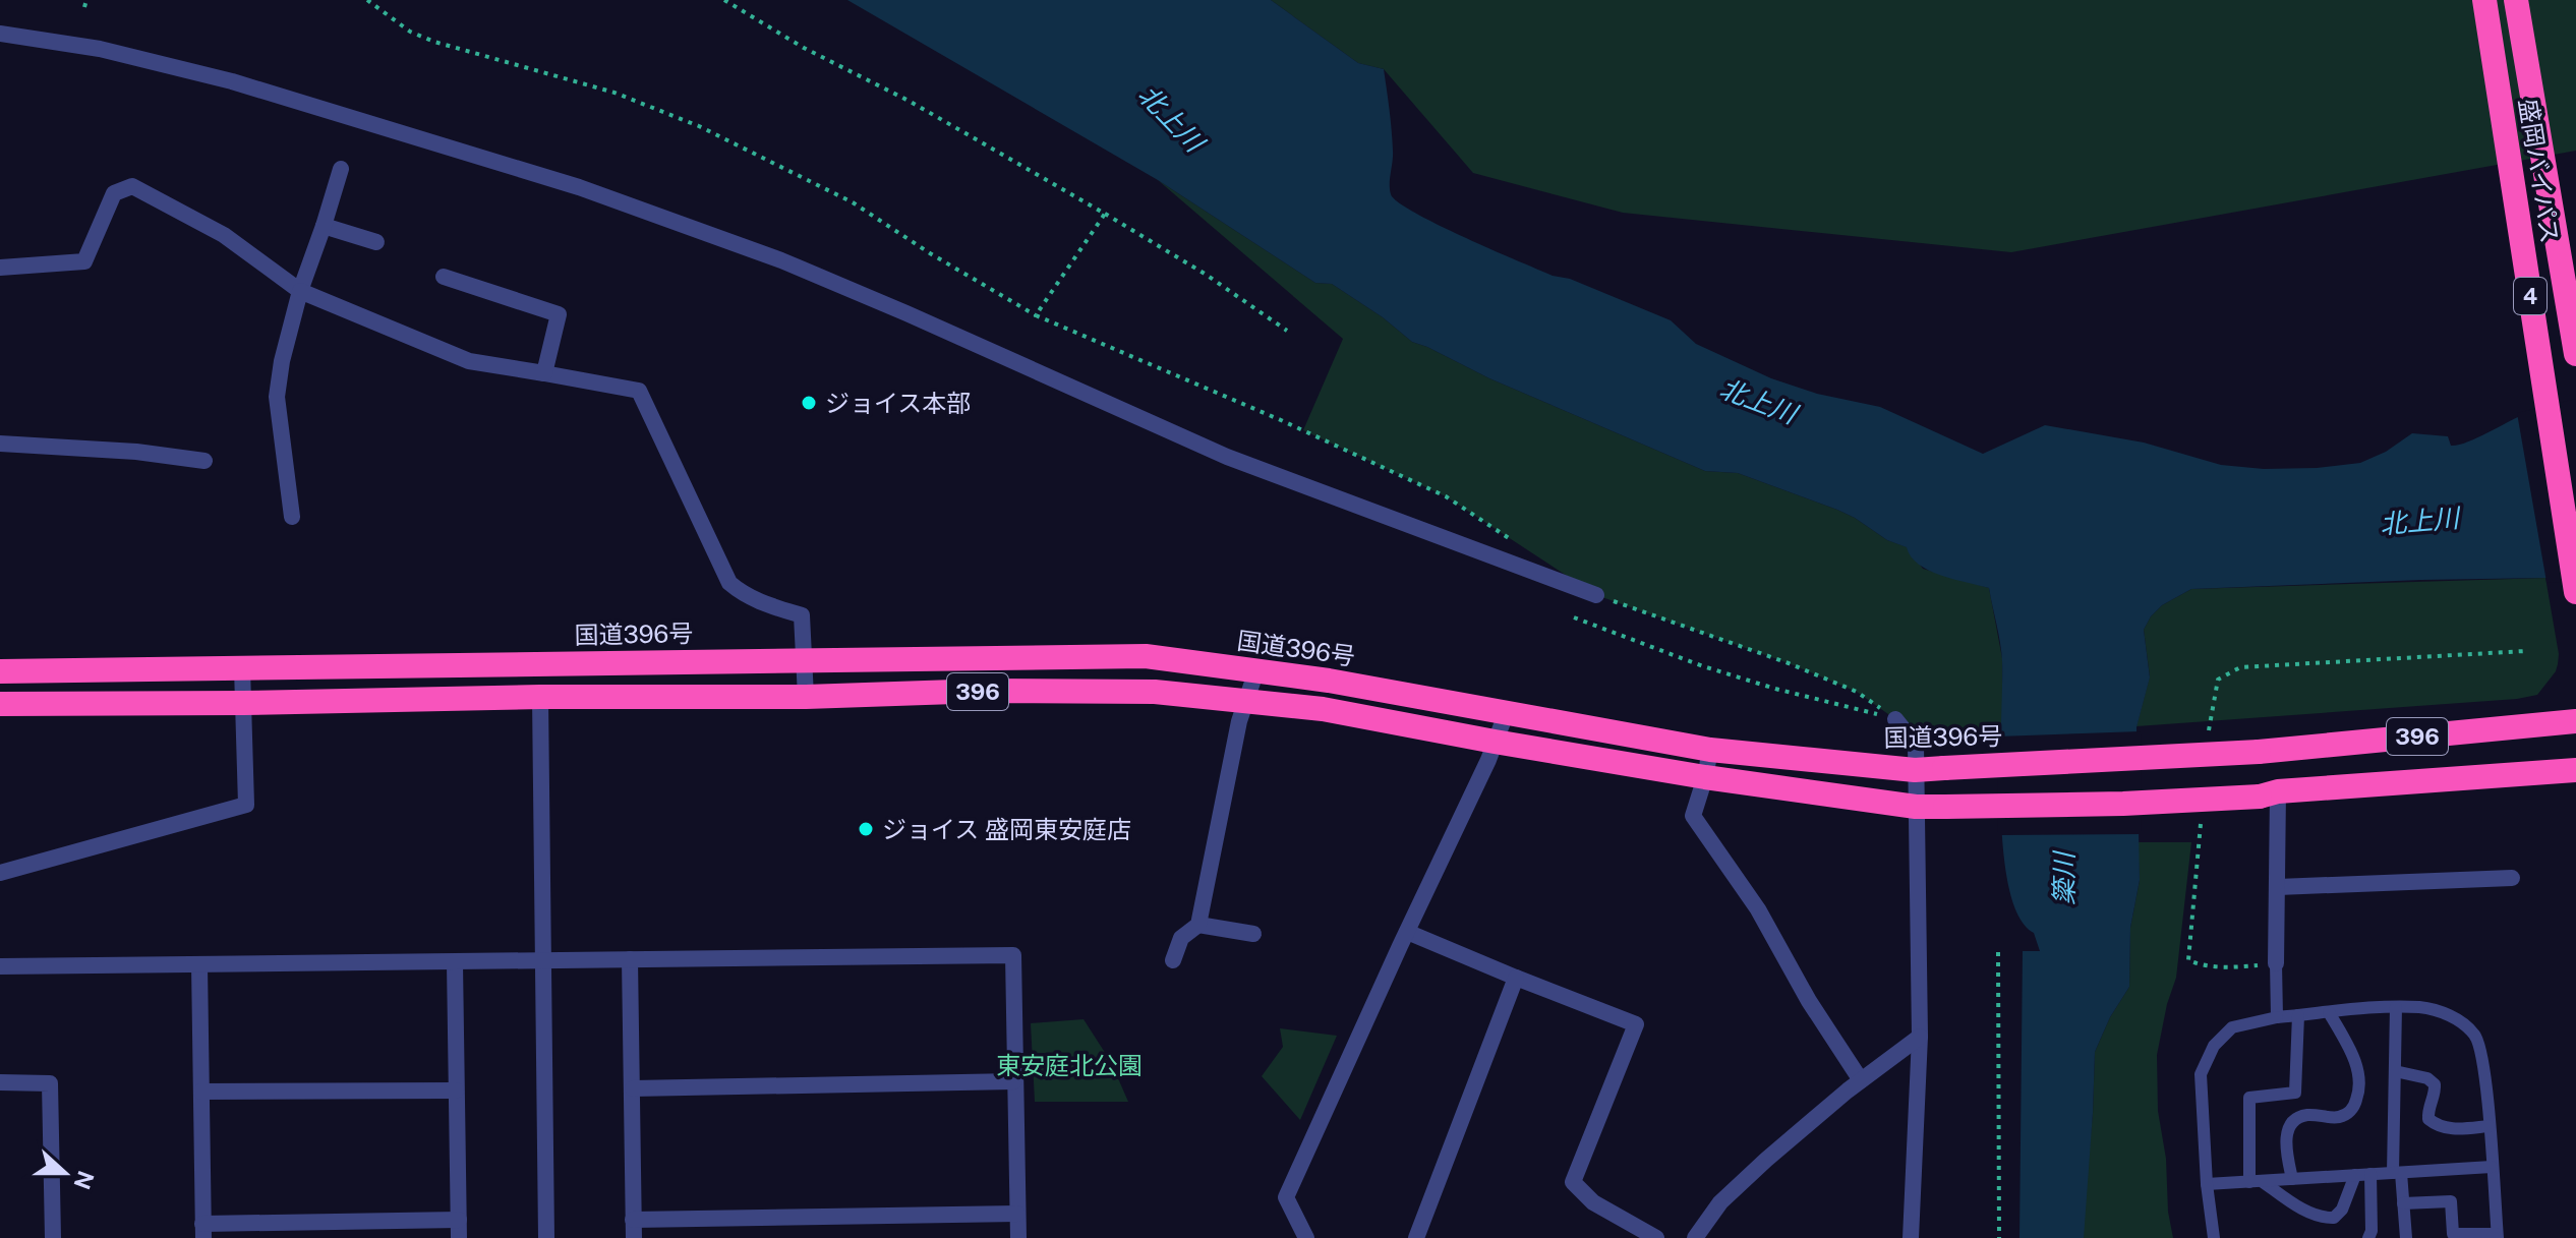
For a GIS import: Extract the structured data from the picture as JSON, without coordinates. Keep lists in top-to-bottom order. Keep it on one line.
{"streets":{"highway":["盛岡バイパス","4","国道396号","396"]},"water":["北上川","簗川"],"parks":["東安庭北公園"],"places":["ジョイス本部","ジョイス 盛岡東安庭店"],"north":"right"}
